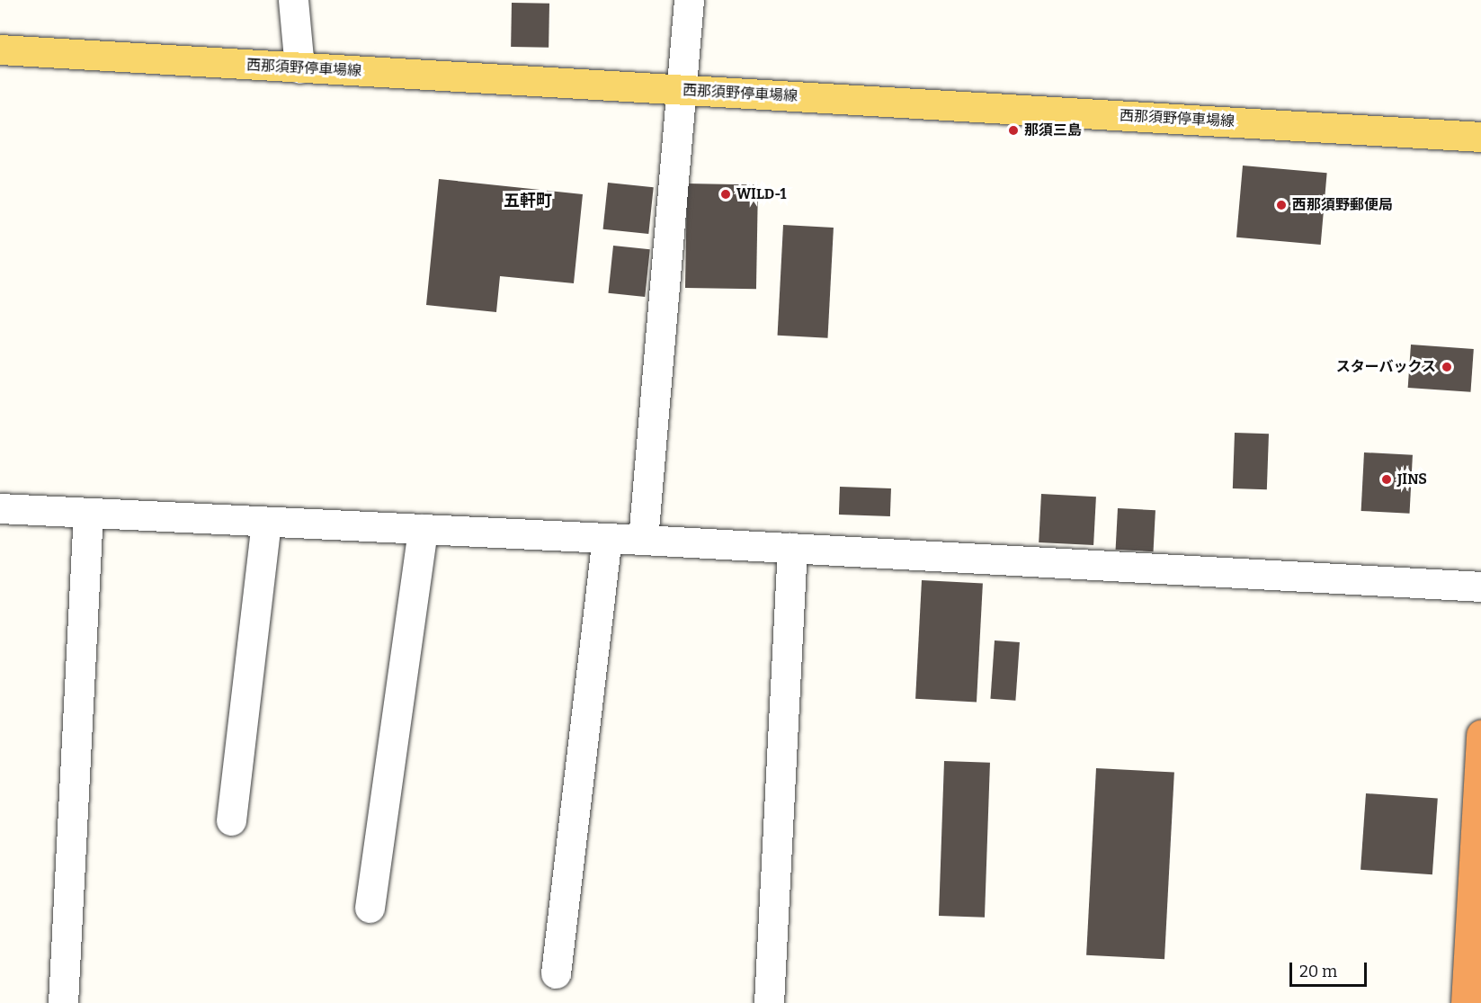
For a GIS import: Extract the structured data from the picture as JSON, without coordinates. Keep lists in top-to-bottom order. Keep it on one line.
{"streets":{"main road":["西那須野停車場線"]},"districts":["五軒町"],"places":["那須三島","WILD-1","西那須野郵便局","スターバックス","JINS"],"scale_bar":"20 m"}
